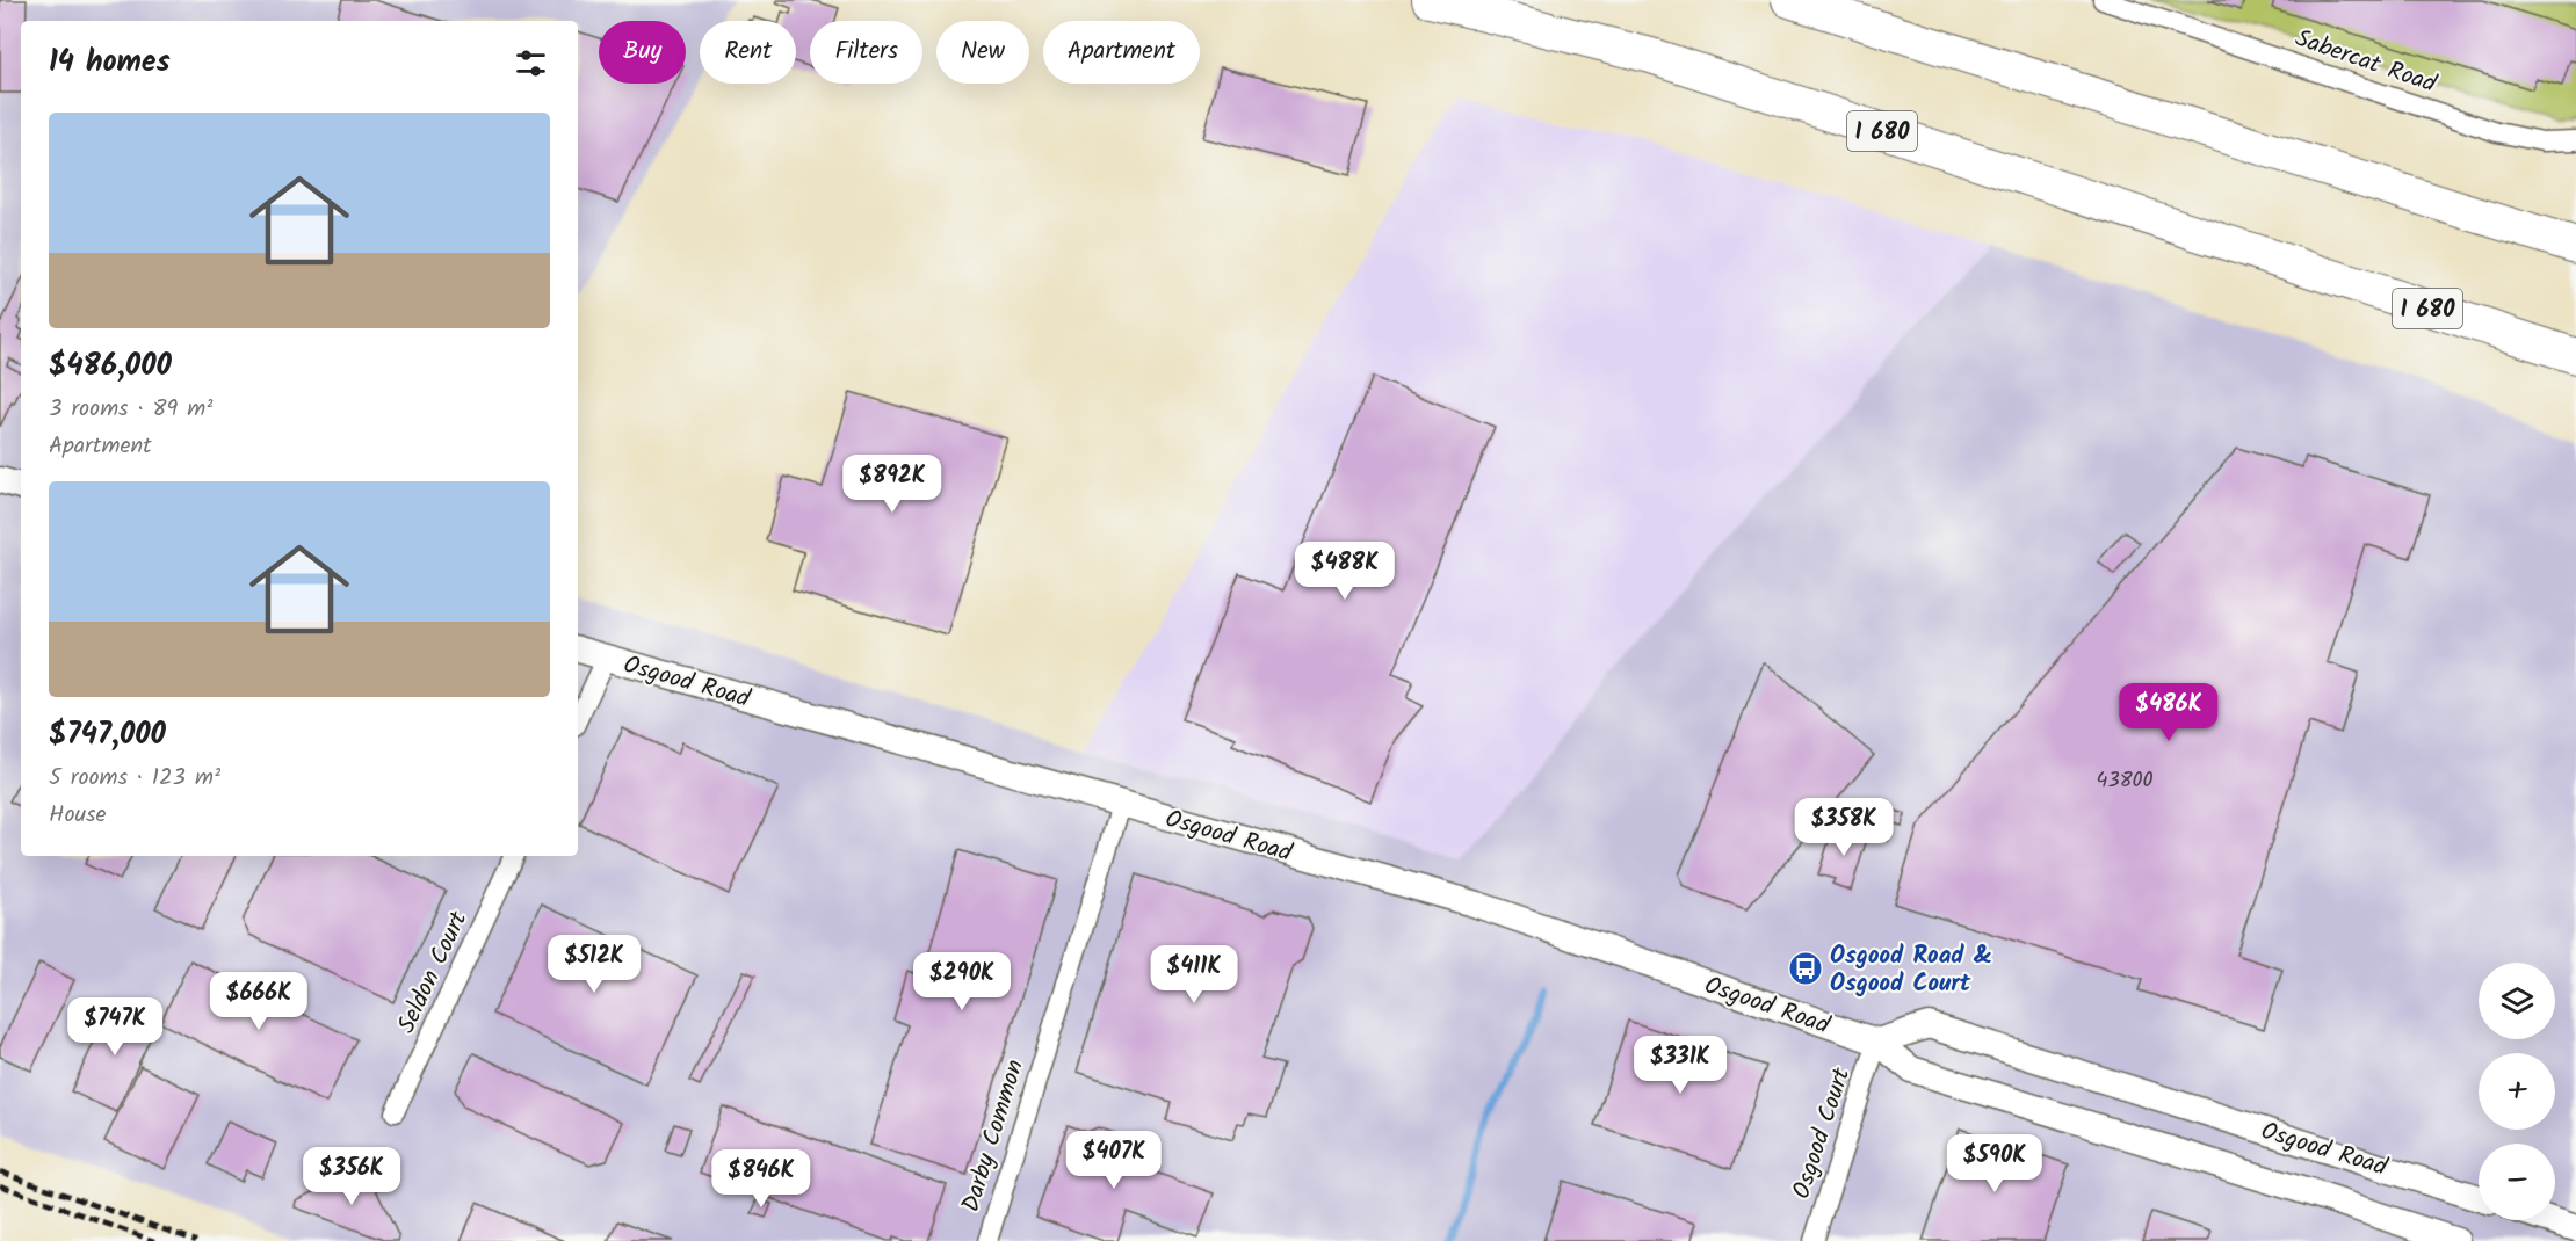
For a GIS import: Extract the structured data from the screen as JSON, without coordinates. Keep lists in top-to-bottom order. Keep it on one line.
{"streets":{"highway":["I 680"],"main road":["Osgood Road"],"street":["Sabercat Road","Seldon Court","Osgood Court","Darby Common"]},"crossings":[["Osgood Road","Osgood Court"],["Osgood Road","Darby Common"]],"places":{"bus stop":["Osgood Road & Osgood Court"]},"house_numbers":["43800"],"page":{"chip":["Buy","Rent","Filters","New","Apartment"],"heading":"14 homes","list":[{"name":"$486,000","note":"3 rooms · 89 m² · Apartment"},{"name":"$747,000","note":"5 rooms · 123 m² · House"}],"price":["$892K","$488K","$486K","$358K","$512K","$411K","$290K","$666K","$747K","$331K","$407K","$590K","$356K","$846K"],"map_buttons":["+","−"]}}
